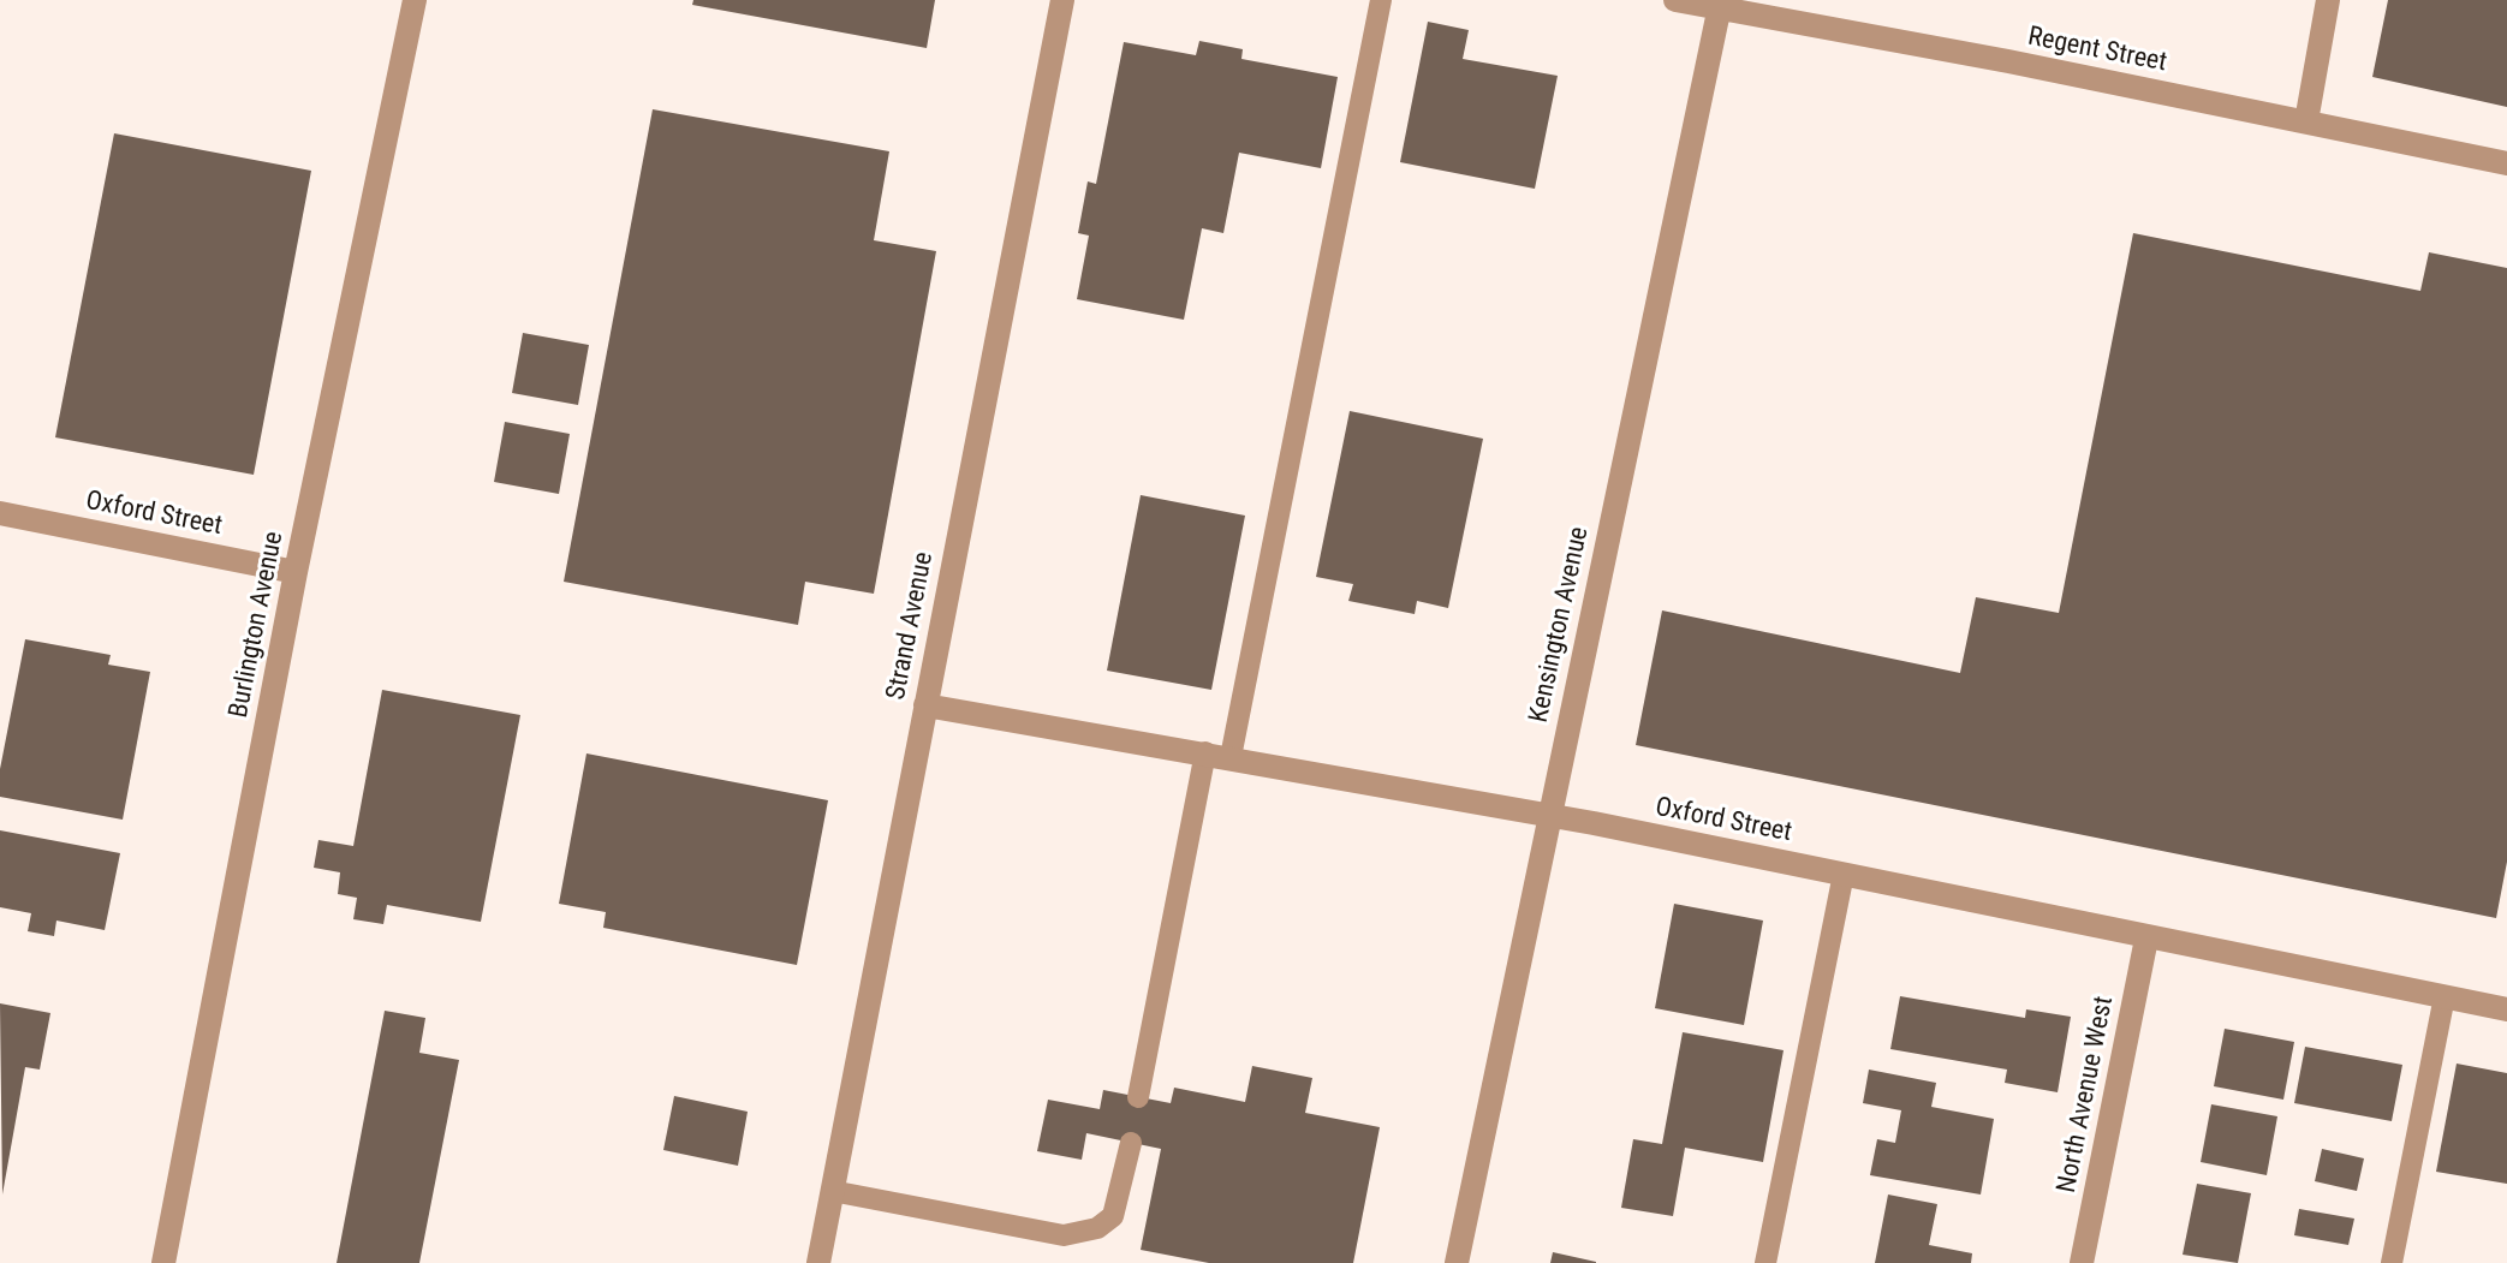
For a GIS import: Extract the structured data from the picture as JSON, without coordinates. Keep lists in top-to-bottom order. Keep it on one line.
{"streets":{"street":["Regent Street","Oxford Street","Burlington Avenue","Kensington Avenue","Strand Avenue","North Avenue West"]},"crossings":[["Regent Street","Kensington Avenue"],["Oxford Street","Burlington Avenue"],["Oxford Street","Kensington Avenue"],["Oxford Street","Strand Avenue"],["Oxford Street","North Avenue West"]]}
